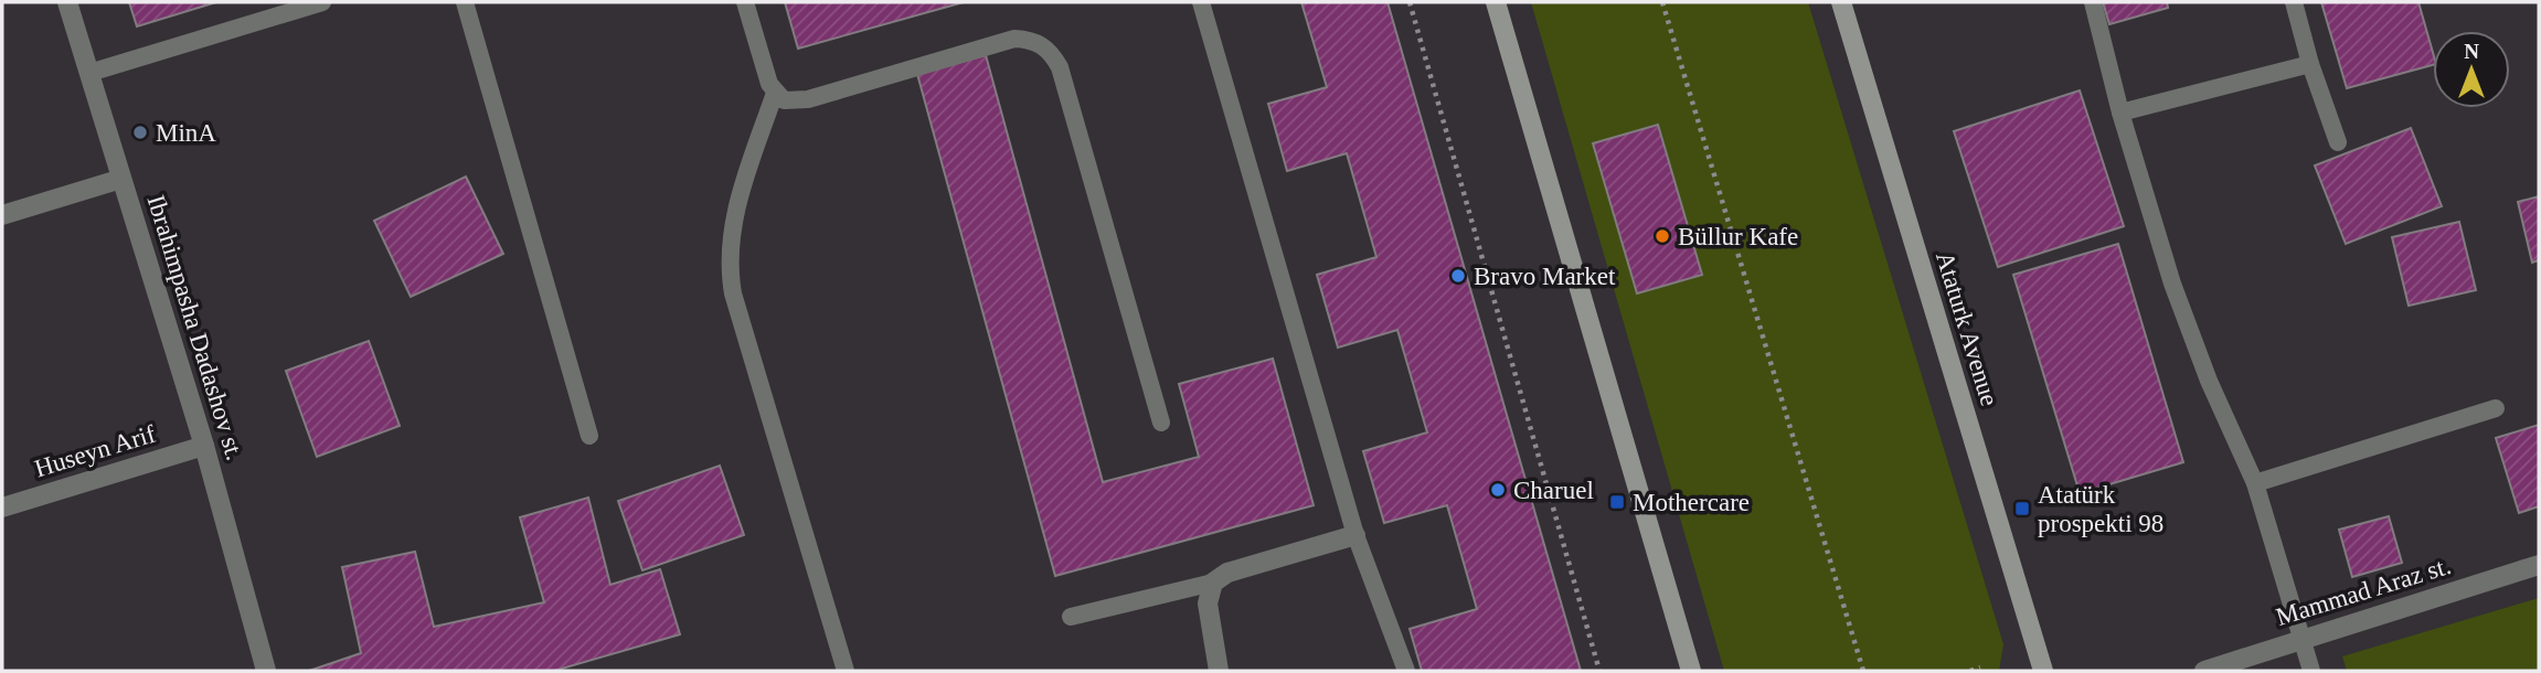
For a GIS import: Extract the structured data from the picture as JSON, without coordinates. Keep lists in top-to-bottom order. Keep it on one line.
{"streets":{"main road":["Ataturk Avenue"],"street":["Ibrahimpasha Dadashov st.","Huseyn Arif","Mammad Araz st."]},"crossings":[["Ibrahimpasha Dadashov st.","Huseyn Arif"]],"places":{"other":["MinA","Büllur Kafe","Bravo Market","Charuel"],"transit":["Mothercare","Atatürk prospekti 98"]},"north":"top"}
